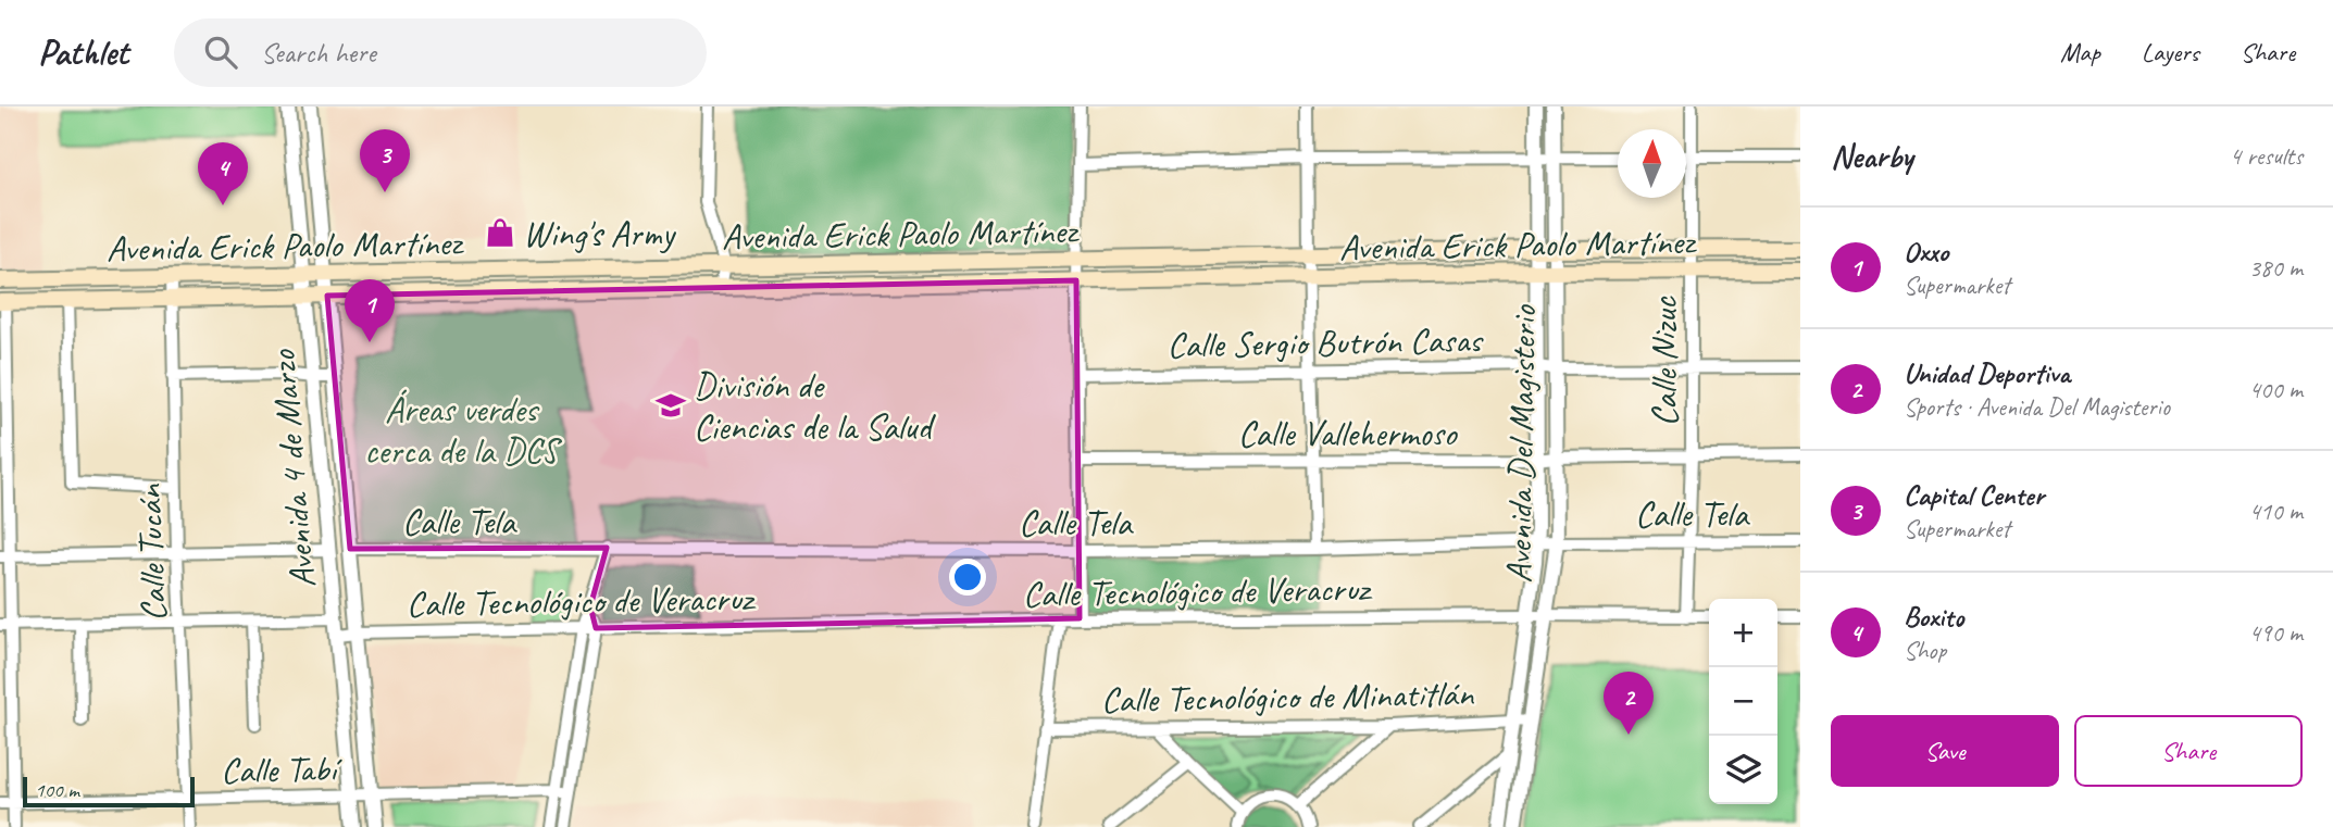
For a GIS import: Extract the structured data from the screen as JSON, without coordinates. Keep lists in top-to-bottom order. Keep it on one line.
{"streets":{"main road":["Avenida Erick Paolo Martínez"],"street":["Calle Sergio Butrón Casas","Calle Nizuc","Calle Vallehermoso","Avenida Del Magisterio","Avenida 4 de Marzo","Calle Tela","Calle Tucán","Calle Tecnológico de Veracruz","Calle Tecnológico de Minatitlán","Calle Tabí"]},"crossings":[["Avenida Erick Paolo Martínez","Calle Nizuc"],["Avenida Erick Paolo Martínez","Avenida Del Magisterio"],["Avenida Erick Paolo Martínez","Avenida 4 de Marzo"],["Avenida Erick Paolo Martínez","Calle Tucán"],["Calle Sergio Butrón Casas","Calle Nizuc"],["Calle Sergio Butrón Casas","Avenida Del Magisterio"],["Calle Nizuc","Calle Vallehermoso"],["Calle Nizuc","Calle Tela"],["Calle Nizuc","Calle Tecnológico de Veracruz"],["Calle Vallehermoso","Avenida Del Magisterio"],["Avenida Del Magisterio","Calle Tela"],["Avenida Del Magisterio","Calle Tecnológico de Veracruz"],["Avenida Del Magisterio","Calle Tecnológico de Minatitlán"],["Avenida 4 de Marzo","Calle Tela"],["Avenida 4 de Marzo","Calle Tecnológico de Veracruz"],["Avenida 4 de Marzo","Calle Tabí"],["Calle Tucán","Calle Tabí"]],"parks":["Áreas verdes cerca de la DCS"],"places":{"shop":["Wing's Army"],"school or university":["División de Ciencias de la Salud"]},"scale_bar":"100 m","north":"top","page":{"header":"Pathlet","search":"Search here","nav":["Map","Layers","Share"],"heading":["Nearby","4 results"],"pins":["3","4","1","2"],"list":[{"mark":"1","name":"Oxxo","note":"Supermarket","value":"380 m"},{"mark":"2","name":"Unidad Deportiva","note":"Sports · Avenida Del Magisterio","value":"400 m"},{"mark":"3","name":"Capital Center","note":"Supermarket","value":"410 m"},{"mark":"4","name":"Boxito","note":"Shop","value":"490 m"}],"map_buttons":["+","−"],"buttons":["Save","Share"],"scale":"100 m"}}
